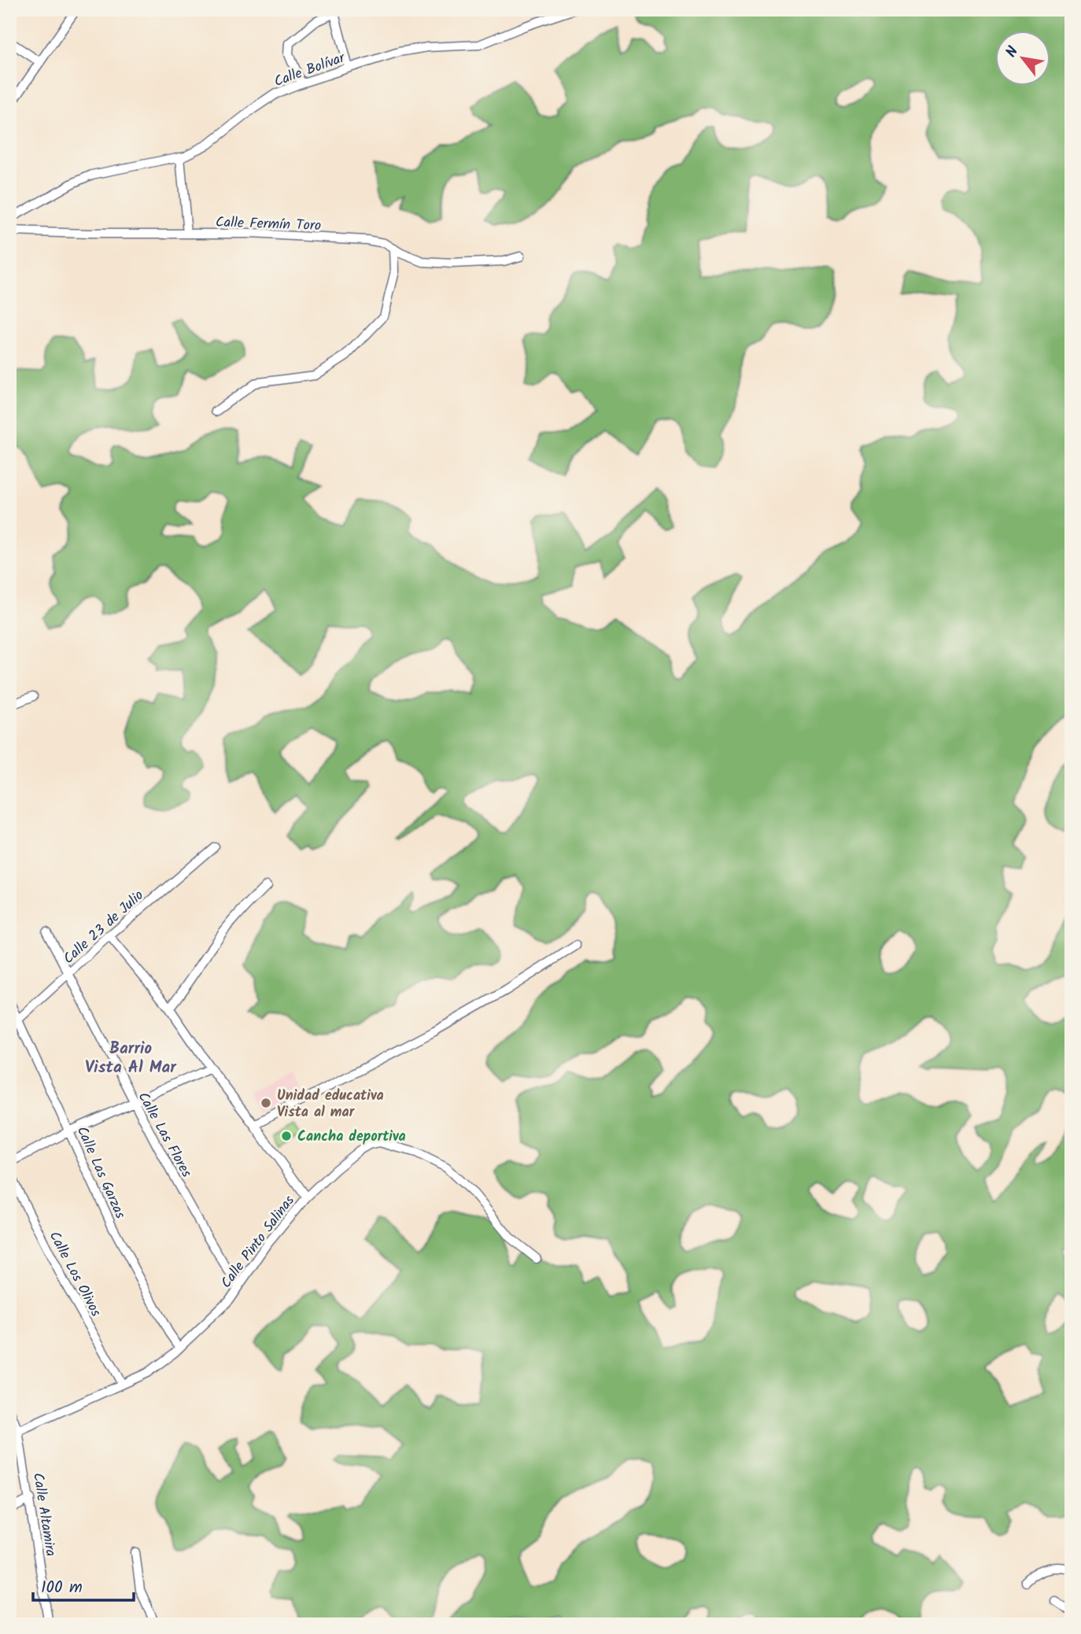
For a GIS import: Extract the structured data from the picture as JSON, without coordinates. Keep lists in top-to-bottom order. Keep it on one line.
{"streets":{"street":["Calle Bolívar","Calle Fermín Toro","Calle 23 de Julio","Calle Las Flores","Calle Las Garzas","Calle Pinto Salinas","Calle Los Olivos","Calle Altamira"]},"crossings":[["Calle 23 de Julio","Calle Las Flores"],["Calle 23 de Julio","Calle Las Garzas"],["Calle Las Flores","Calle Pinto Salinas"],["Calle Las Garzas","Calle Pinto Salinas"],["Calle Pinto Salinas","Calle Los Olivos"],["Calle Pinto Salinas","Calle Altamira"]],"districts":["Barrio Vista Al Mar"],"places":["Unidad educativa Vista al mar","Cancha deportiva"],"scale_bar":"100 m","north":"top left"}
